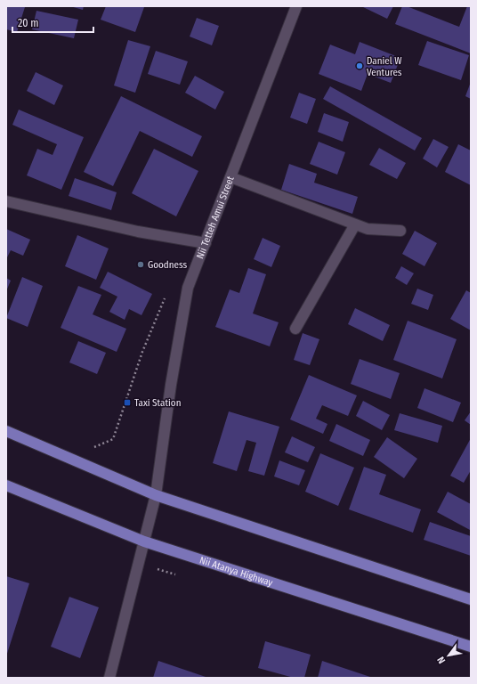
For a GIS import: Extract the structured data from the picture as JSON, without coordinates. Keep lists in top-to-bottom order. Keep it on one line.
{"streets":{"main road":["Nii Tetteh Amui Street","Nii Atanya Highway"]},"crossings":[["Nii Tetteh Amui Street","Nii Atanya Highway"]],"places":{"other":["Daniel W Ventures","Goodness"],"transit":["Taxi Station"]},"scale_bar":"20 m","north":"bottom left"}
